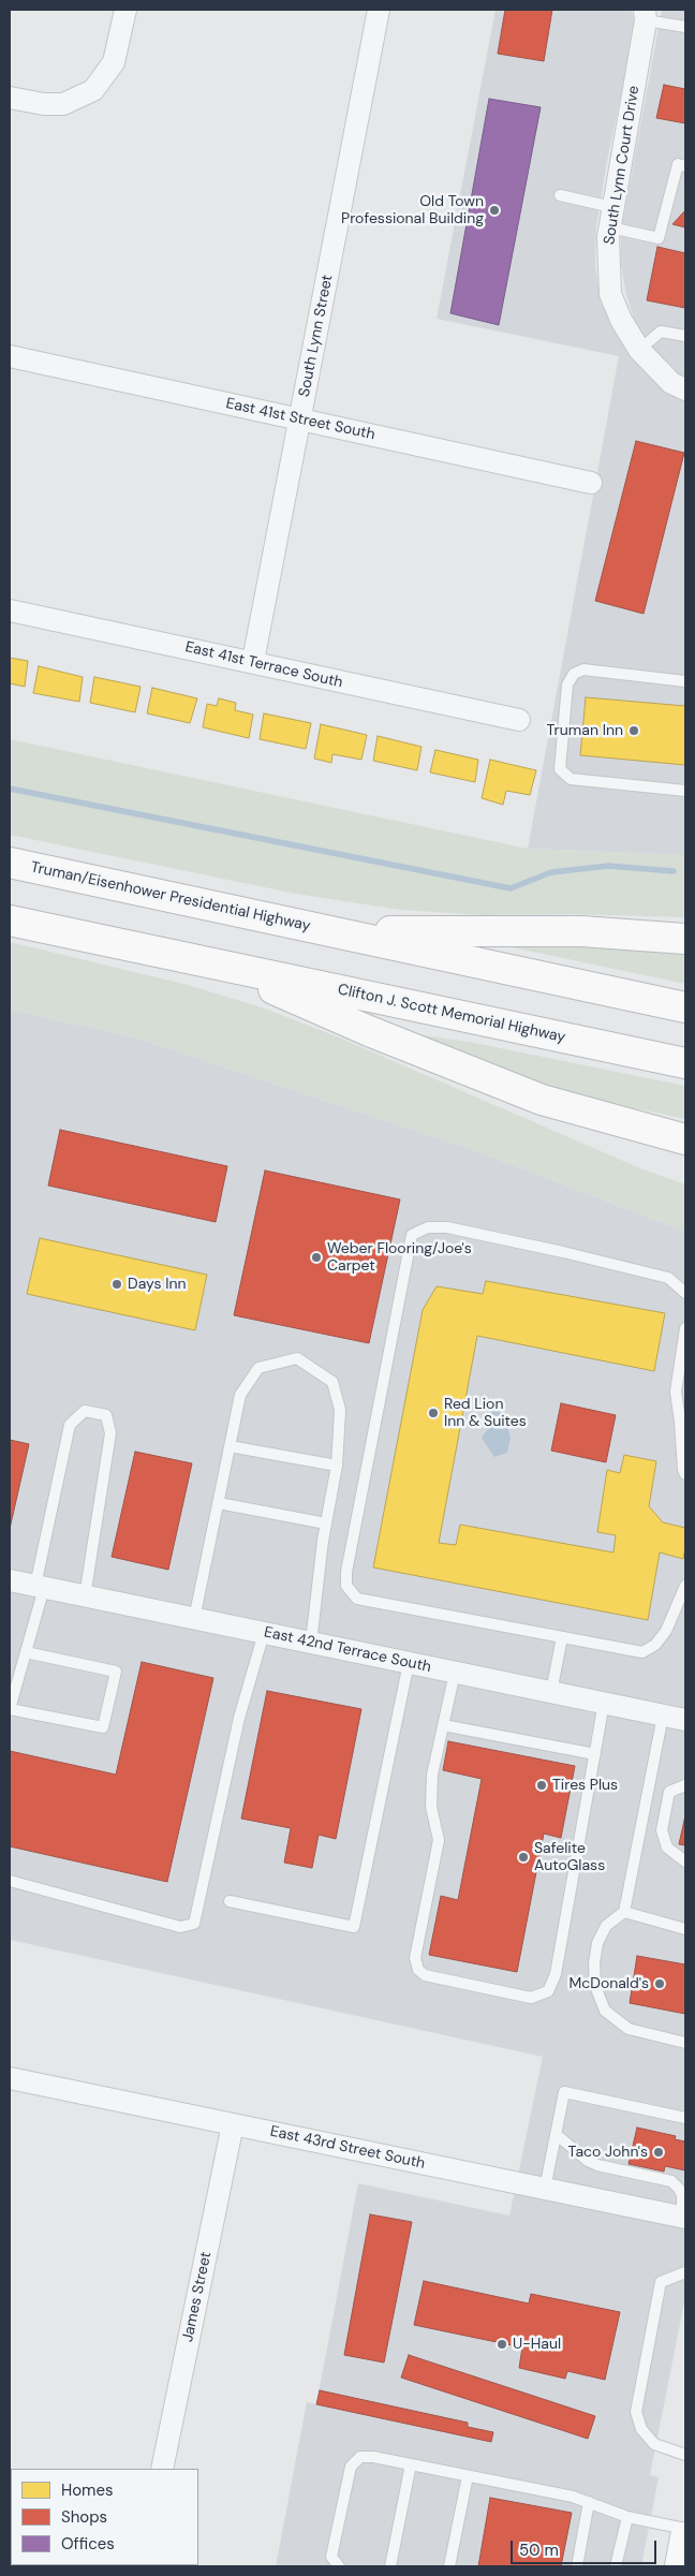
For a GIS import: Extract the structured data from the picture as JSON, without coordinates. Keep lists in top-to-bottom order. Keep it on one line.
{"streets":{"main road":["Truman/Eisenhower Presidential Highway","Clifton J. Scott Memorial Highway"],"street":["South Lynn Court Drive","South Lynn Street","East 41st Street South","East 41st Terrace South","East 42nd Terrace South","East 43rd Street South","James Street"]},"crossings":[["South Lynn Street","East 41st Street South"],["South Lynn Street","East 41st Terrace South"],["East 43rd Street South","James Street"]],"places":["Old Town Professional Building","Truman Inn","Weber Flooring/Joe's Carpet","Days Inn","Red Lion Inn & Suites","Tires Plus","Safelite AutoGlass","McDonald's","Taco John's","U-Haul"],"legend":["Homes","Shops","Offices"],"scale_bar":"50 m"}
